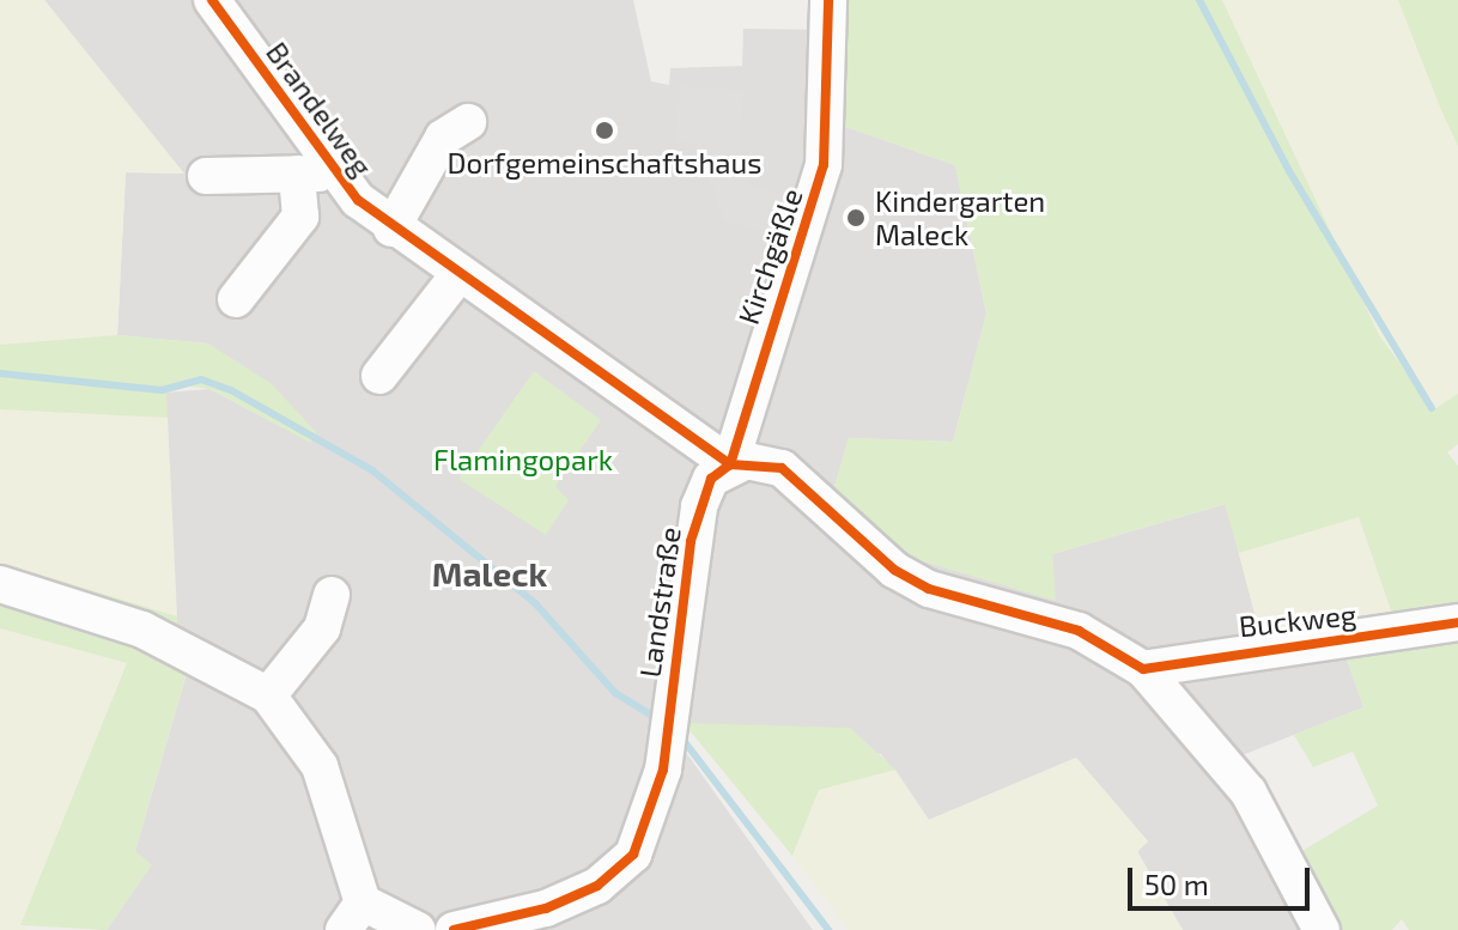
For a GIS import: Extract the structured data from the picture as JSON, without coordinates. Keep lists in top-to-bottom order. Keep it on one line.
{"streets":{"street":["Brandelweg","Kirchgäßle","Landstraße","Buckweg"]},"crossings":[["Brandelweg","Kirchgäßle"],["Brandelweg","Landstraße"],["Kirchgäßle","Landstraße"]],"districts":["Maleck"],"parks":["Flamingopark"],"places":["Dorfgemeinschaftshaus","Kindergarten Maleck"],"scale_bar":"50 m"}
